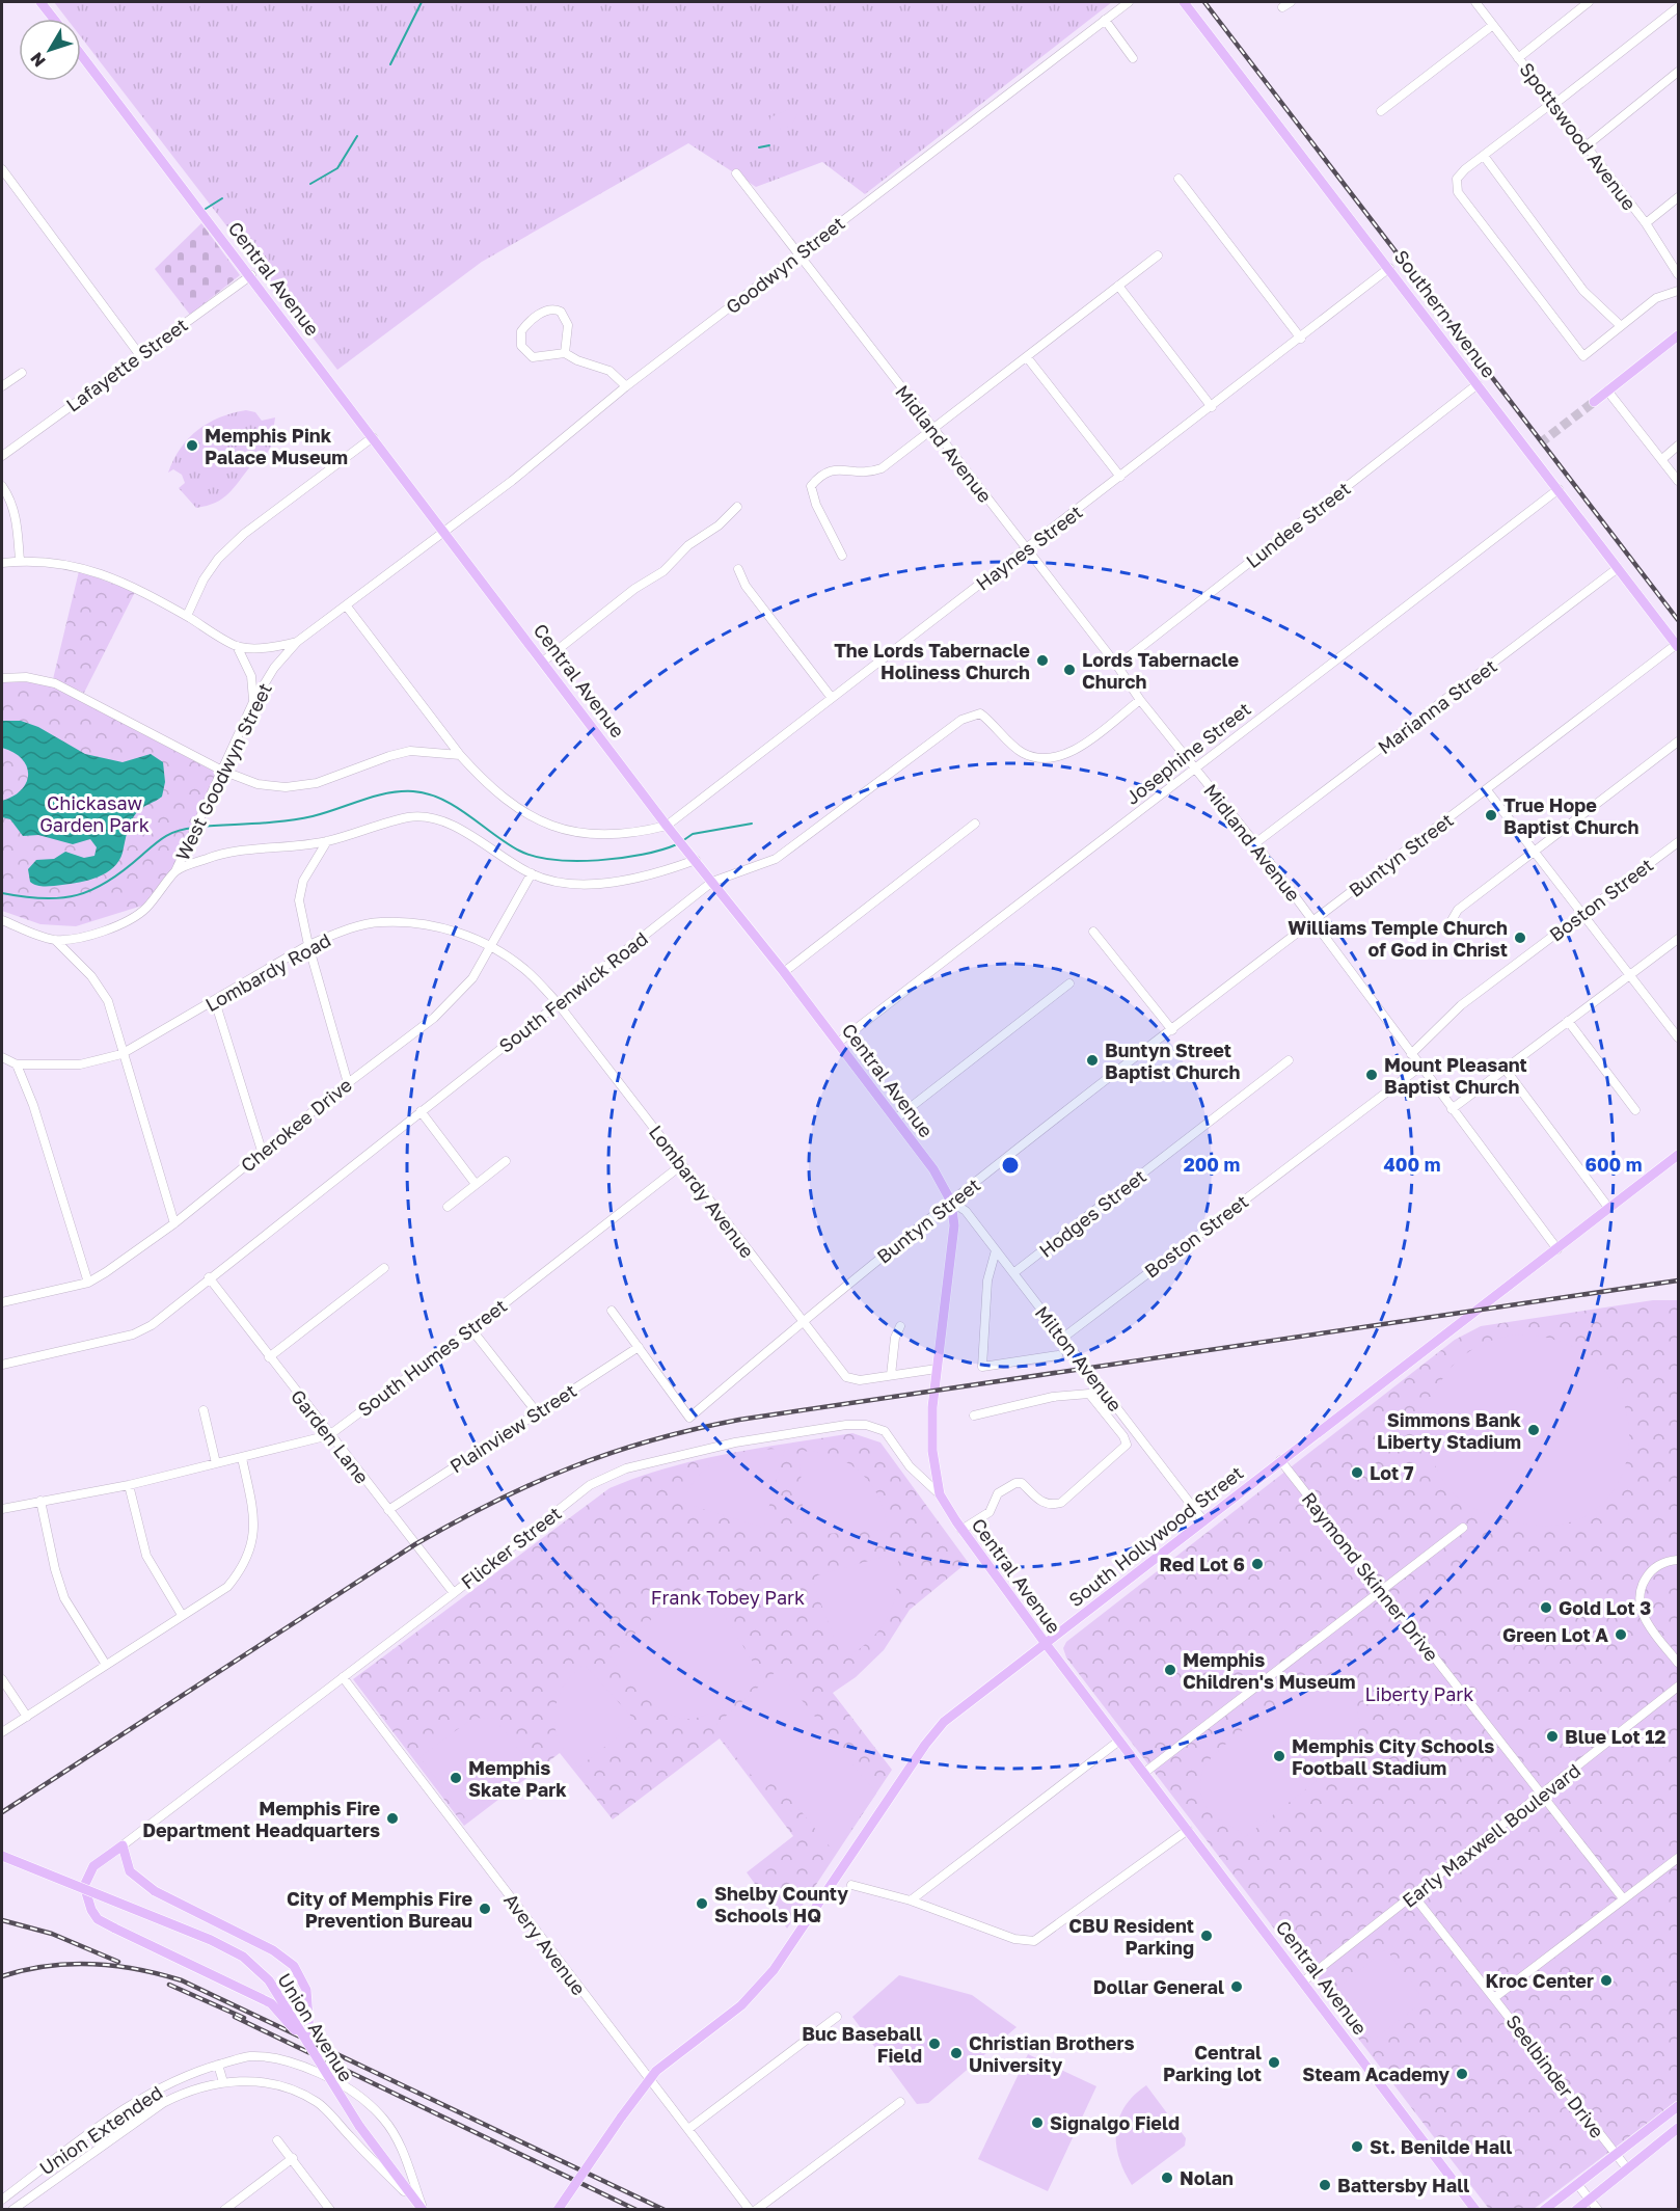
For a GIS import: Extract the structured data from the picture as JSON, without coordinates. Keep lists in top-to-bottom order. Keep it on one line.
{"streets":{"main road":["Central Avenue","Southern Avenue","South Hollywood Street","Union Avenue"],"street":["Spottswood Avenue","Goodwyn Street","Lafayette Street","Midland Avenue","Lundee Street","Haynes Street","Marianna Street","Josephine Street","West Goodwyn Street","Buntyn Street","Boston Street","Lombardy Road","South Fenwick Road","Cherokee Drive","Lombardy Avenue","Hodges Street","South Humes Street","Milton Avenue","Plainview Street","Garden Lane","Flicker Street","Raymond Skinner Drive","Early Maxwell Boulevard","Avery Avenue","Seelbinder Drive","Union Extended"]},"crossings":[["Goodwyn Street","Central Avenue"],["Goodwyn Street","Midland Avenue"],["Goodwyn Street","West Goodwyn Street"],["Central Avenue","Lafayette Street"],["Central Avenue","Haynes Street"],["Central Avenue","Josephine Street"],["Central Avenue","West Goodwyn Street"],["Central Avenue","Buntyn Street"],["Central Avenue","South Fenwick Road"],["Central Avenue","Milton Avenue"],["Central Avenue","South Hollywood Street"],["Central Avenue","Flicker Street"],["Central Avenue","Early Maxwell Boulevard"],["Southern Avenue","Lundee Street"],["Southern Avenue","Haynes Street"],["Southern Avenue","Marianna Street"],["Southern Avenue","Josephine Street"],["Southern Avenue","Buntyn Street"],["Midland Avenue","Lundee Street"],["Midland Avenue","Haynes Street"],["Midland Avenue","Marianna Street"],["Midland Avenue","Josephine Street"],["Midland Avenue","Buntyn Street"],["Midland Avenue","Boston Street"],["Midland Avenue","South Fenwick Road"],["Midland Avenue","South Hollywood Street"],["Buntyn Street","Lombardy Avenue"],["Buntyn Street","Milton Avenue"],["Buntyn Street","Plainview Street"],["Boston Street","Milton Avenue"],["Lombardy Road","South Fenwick Road"],["Lombardy Road","Cherokee Drive"],["Lombardy Road","Lombardy Avenue"],["South Fenwick Road","Lombardy Avenue"],["South Fenwick Road","Garden Lane"],["Lombardy Avenue","South Humes Street"],["Hodges Street","Milton Avenue"],["South Humes Street","Garden Lane"],["Milton Avenue","South Hollywood Street"],["Plainview Street","Garden Lane"],["Garden Lane","Flicker Street"],["South Hollywood Street","Raymond Skinner Drive"],["South Hollywood Street","Avery Avenue"],["Flicker Street","Avery Avenue"],["Raymond Skinner Drive","Early Maxwell Boulevard"],["Early Maxwell Boulevard","Seelbinder Drive"],["Union Avenue","Union Extended"]],"parks":["Chickasaw Garden Park","Frank Tobey Park","Liberty Park"],"places":["Memphis Pink Palace Museum","The Lords Tabernacle Holiness Church","Lords Tabernacle Church","True Hope Baptist Church","Williams Temple Church of God in Christ","Buntyn Street Baptist Church","Mount Pleasant Baptist Church","Simmons Bank Liberty Stadium","Lot 7","Red Lot 6","Gold Lot 3","Green Lot A","Memphis Children's Museum","Blue Lot 12","Memphis City Schools Football Stadium","Memphis Skate Park","Memphis Fire Department Headquarters","Shelby County Schools HQ","City of Memphis Fire Prevention Bureau","CBU Resident Parking","Kroc Center","Dollar General","Buc Baseball Field","Christian Brothers University","Central Parking lot","Steam Academy","Signalgo Field","St. Benilde Hall","Nolan","Battersby Hall"],"north":"bottom left","rings":["200 m","400 m","600 m"]}
